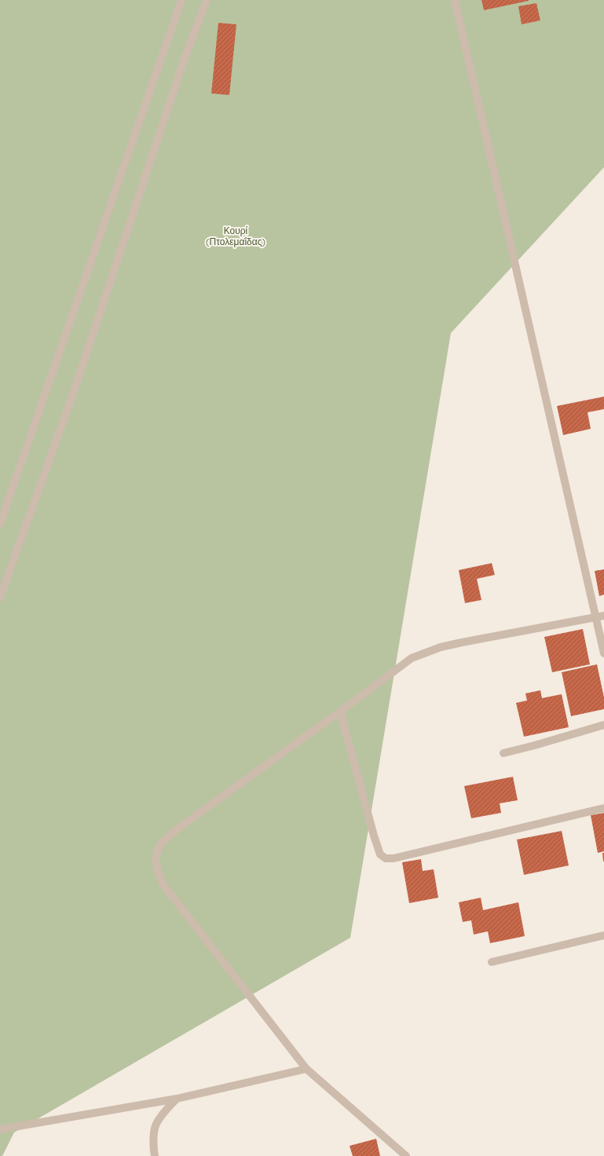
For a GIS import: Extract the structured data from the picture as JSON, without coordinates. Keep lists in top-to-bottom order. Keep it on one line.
{"parks":["Κουρί (Πτολεμαΐδας)"]}
